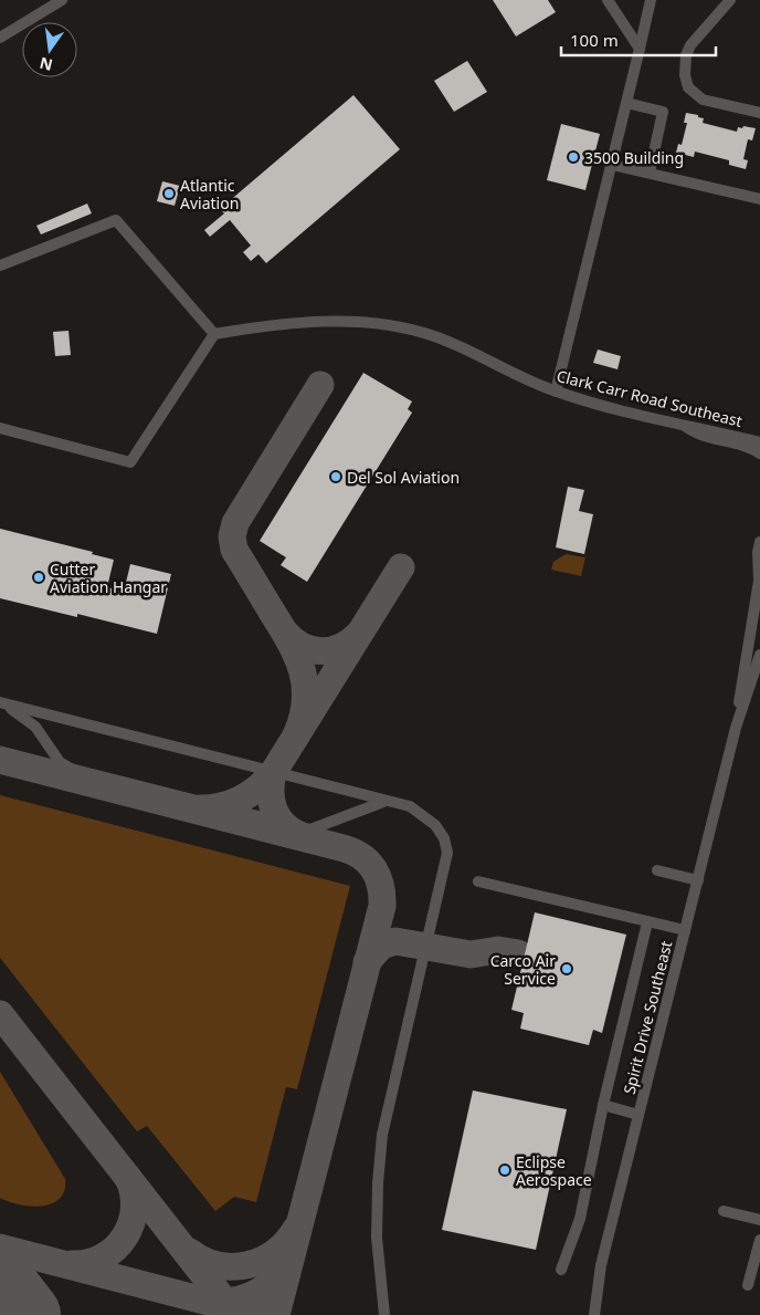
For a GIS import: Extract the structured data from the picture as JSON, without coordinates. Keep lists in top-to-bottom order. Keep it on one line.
{"streets":{"street":["Clark Carr Road Southeast","Spirit Drive Southeast"]},"places":["3500 Building","Atlantic Aviation","Del Sol Aviation","Cutter Aviation Hangar","Carco Air Service","Eclipse Aerospace"],"scale_bar":"100 m","north":"bottom"}
